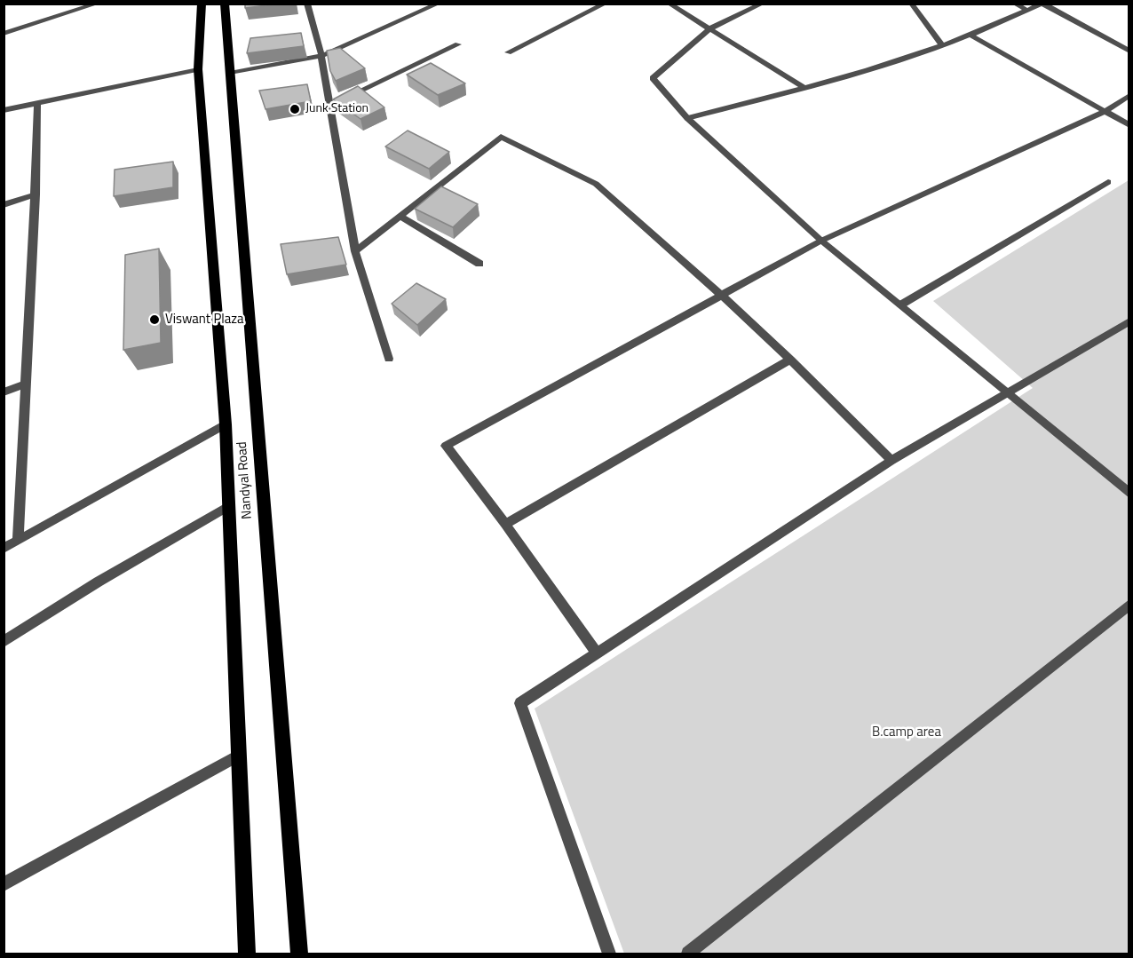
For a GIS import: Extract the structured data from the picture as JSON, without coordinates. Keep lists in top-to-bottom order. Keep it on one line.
{"streets":{"main road":["Nandyal Road"]},"parks":["B.camp area"],"places":["Junk Station","Viswant Plaza"]}
